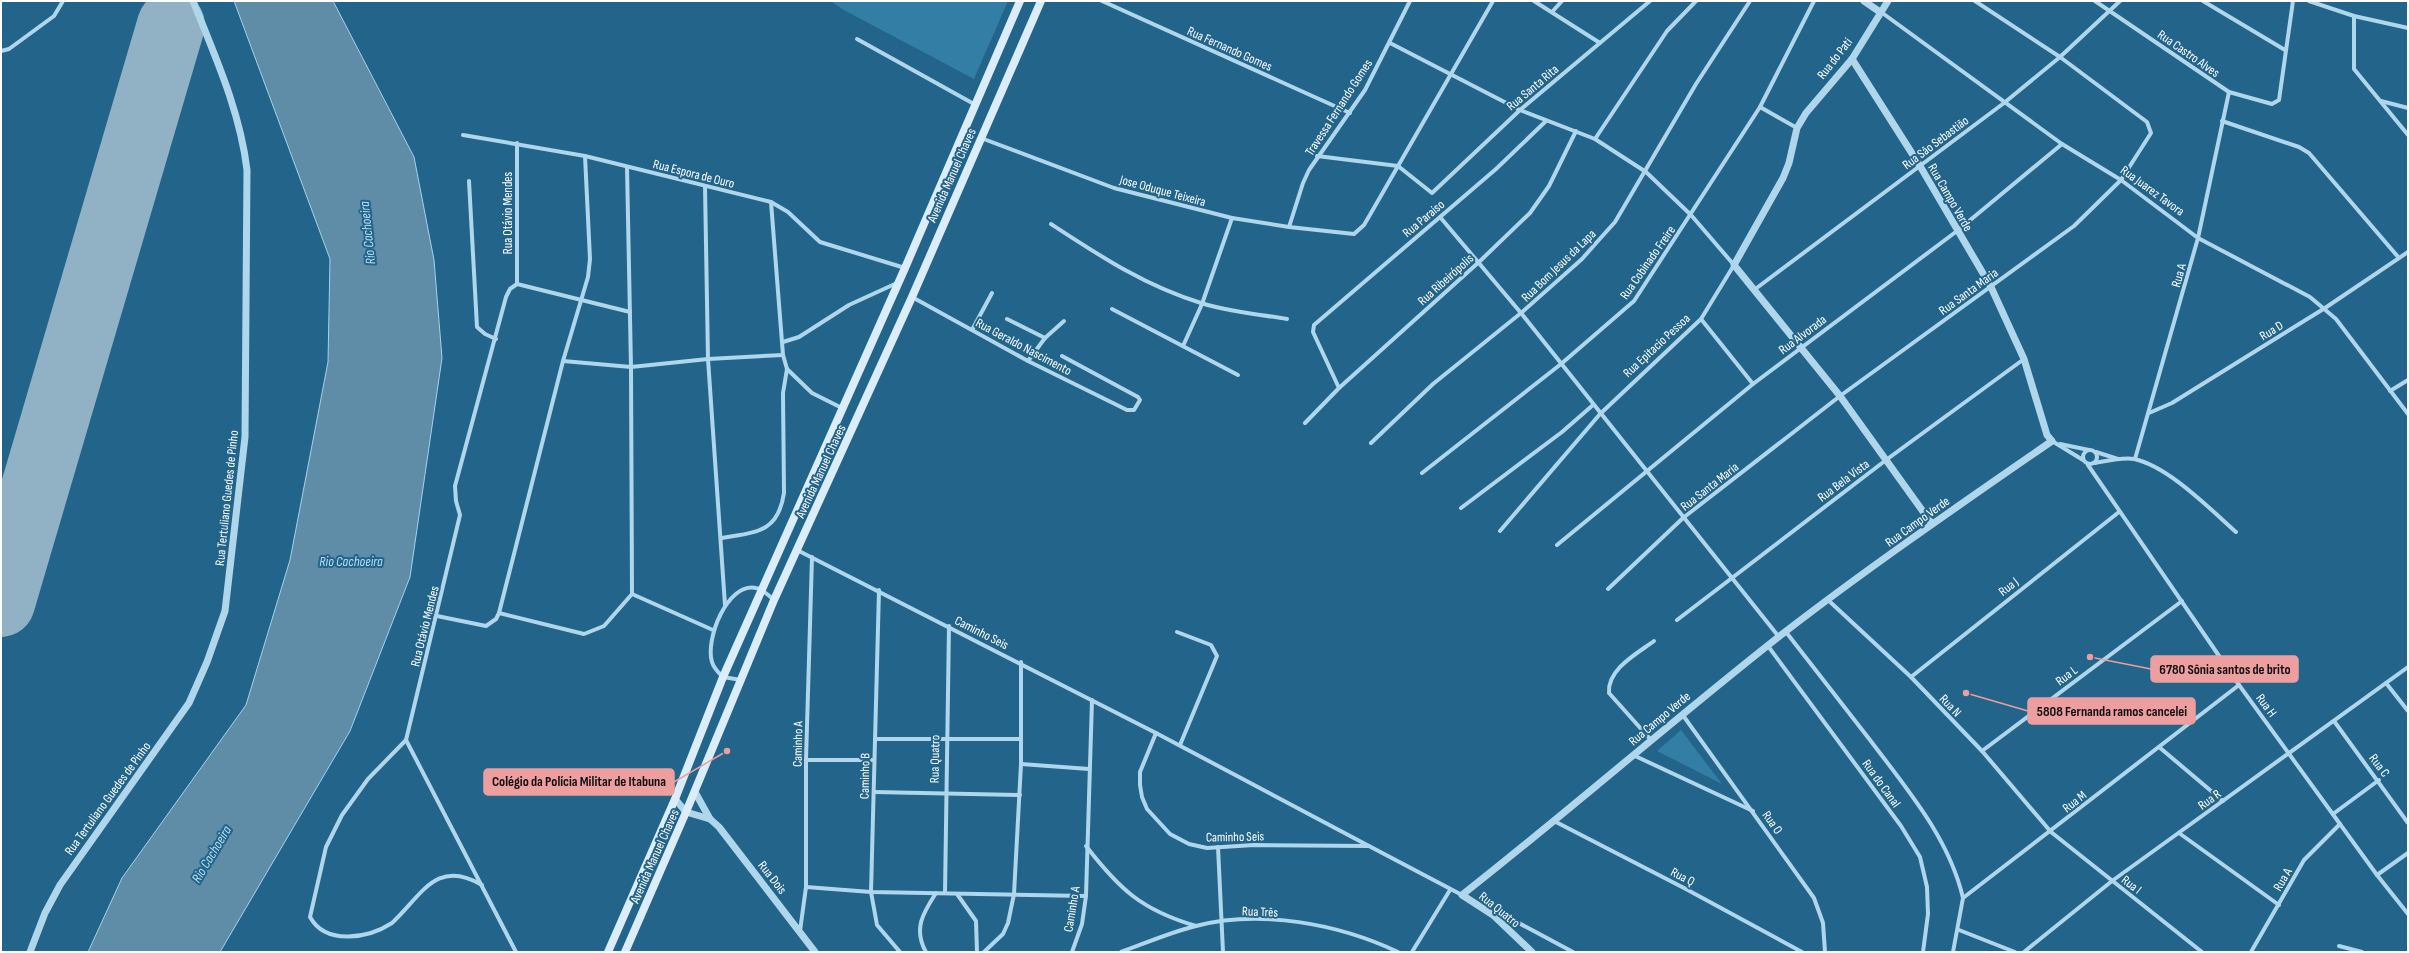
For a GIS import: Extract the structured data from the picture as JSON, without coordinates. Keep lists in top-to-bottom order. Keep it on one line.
{"streets":{"main road":["Avenida Manuel Chaves"],"street":["Rua Fernando Gomes","Rua Castro Alves","Rua do Pati","Rua Santa Rita","Travessa Fernando Gomes","Rua São Sebastião","Rua Espora de Ouro","Jose Oduque Teixeira","Rua Juarez Tavora","Rua Campo Verde","Rua Otávio Mendes","Rua Paraiso","Rua Cobinado Freire","Rua Bom Jesus da Lapa","Rua A","Rua Ribeirópolis","Rua Santa Maria","Rua D","Rua Alvorada","Rua Epitacio Pessoa","Rua Geraldo Nascimento","Rua Bela Vista","Rua Tertuliano Guedes de Pinho","Rua J","Caminho Seis","Rua L","Rua N","Rua H","Caminho A","Rua Quatro","Rua C","Caminho B","Rua do Canal","Rua R","Rua M","Rua O","Rua Q","Rua Dois","Rua I","Rua Três"]},"crossings":[["Rua Fernando Gomes","Travessa Fernando Gomes"],["Rua Castro Alves","Rua São Sebastião"],["Rua Castro Alves","Rua A"],["Rua do Pati","Rua Juarez Tavora"],["Rua do Pati","Rua Campo Verde"],["Rua do Pati","Rua Epitacio Pessoa"],["Rua Santa Rita","Jose Oduque Teixeira"],["Travessa Fernando Gomes","Jose Oduque Teixeira"],["Rua São Sebastião","Rua Juarez Tavora"],["Rua São Sebastião","Rua Campo Verde"],["Rua São Sebastião","Rua Santa Maria"],["Rua Espora de Ouro","Avenida Manuel Chaves"],["Rua Espora de Ouro","Rua Otávio Mendes"],["Avenida Manuel Chaves","Jose Oduque Teixeira"],["Avenida Manuel Chaves","Rua Geraldo Nascimento"],["Avenida Manuel Chaves","Caminho Seis"],["Avenida Manuel Chaves","Rua Dois"],["Rua Juarez Tavora","Rua A"],["Rua Juarez Tavora","Rua Santa Maria"],["Rua Juarez Tavora","Rua D"],["Rua Juarez Tavora","Rua Alvorada"],["Rua Campo Verde","Rua Santa Maria"],["Rua Campo Verde","Rua Alvorada"],["Rua Campo Verde","Rua Bela Vista"],["Rua Campo Verde","Rua N"],["Rua Campo Verde","Rua Quatro"],["Rua Campo Verde","Rua do Canal"],["Rua Campo Verde","Rua O"],["Rua Campo Verde","Rua Q"],["Rua Paraiso","Rua Ribeirópolis"],["Rua A","Rua D"],["Rua A","Rua H"],["Rua J","Rua N"],["Rua J","Rua H"],["Caminho Seis","Caminho A"],["Caminho Seis","Rua Quatro"],["Caminho Seis","Caminho B"],["Rua L","Rua N"],["Rua L","Rua H"],["Rua N","Rua M"],["Rua N","Rua I"],["Rua H","Rua R"],["Rua H","Rua M"],["Caminho A","Rua Dois"],["Rua C","Rua R"],["Rua do Canal","Rua M"],["Rua R","Rua I"],["Rua M","Rua I"]],"water":["Rio Cachoeira"],"places":["6780 Sônia santos de brito","5808 Fernanda ramos cancelei","Colégio da Polícia Militar de Itabuna"]}
